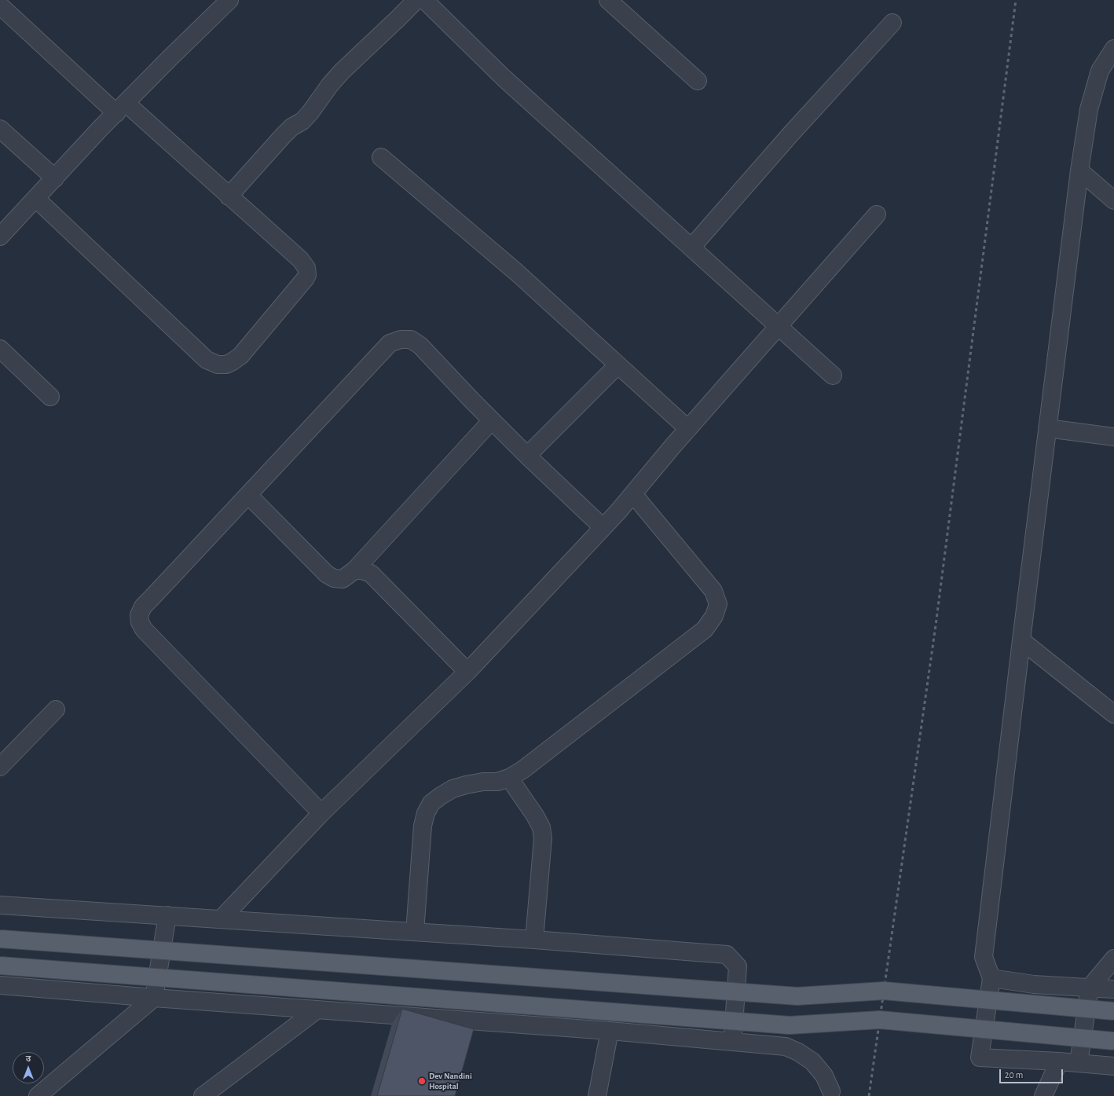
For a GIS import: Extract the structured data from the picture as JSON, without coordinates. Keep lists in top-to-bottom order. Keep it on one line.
{"places":["Dev Nandini Hospital"],"scale_bar":"20 m","north":"top"}
